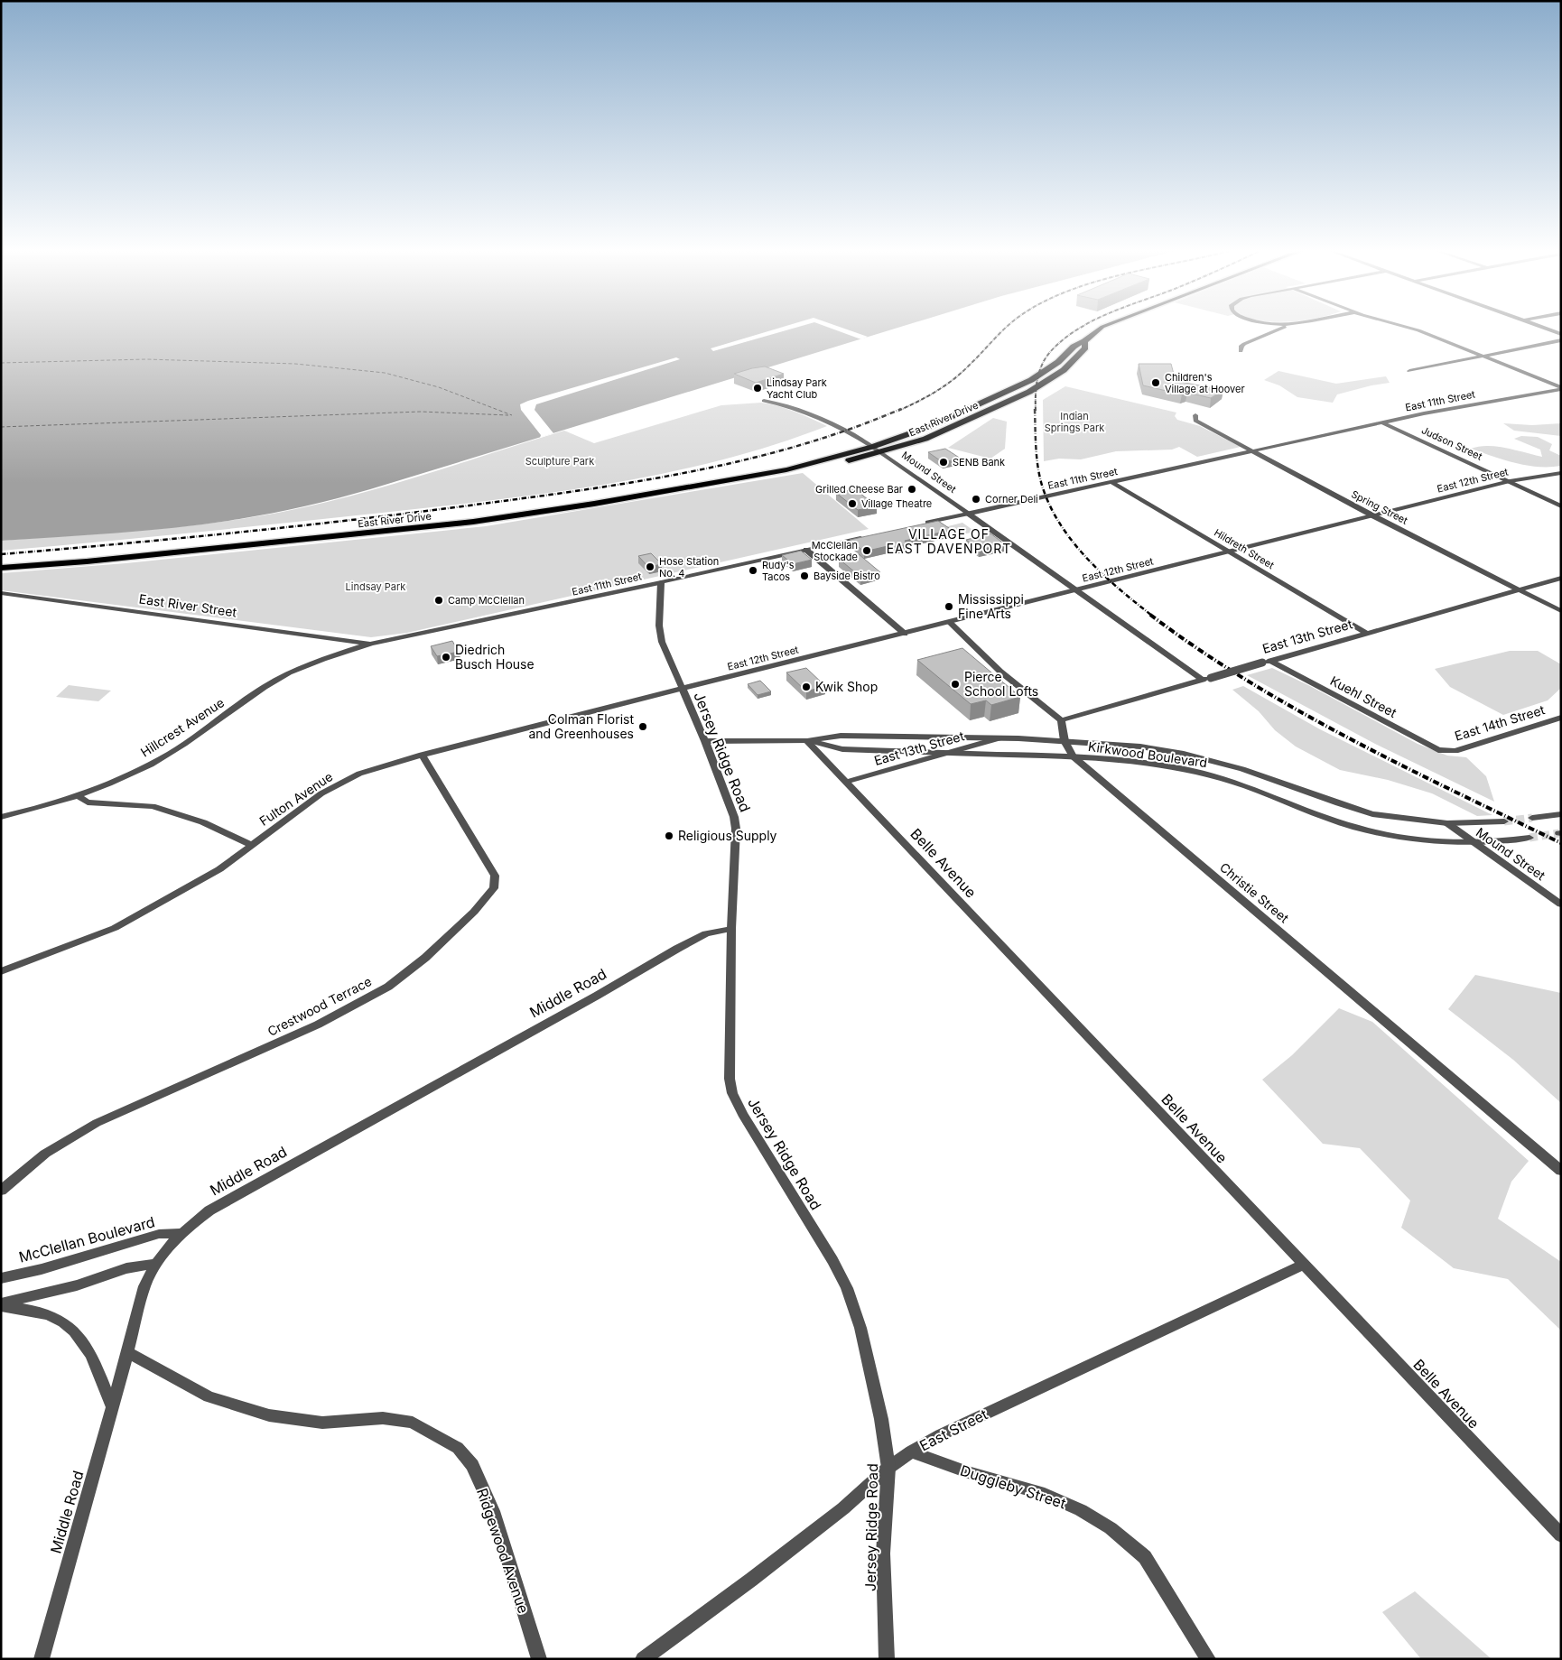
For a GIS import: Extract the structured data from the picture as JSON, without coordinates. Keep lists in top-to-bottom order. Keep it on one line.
{"streets":{"main road":["East River Drive"],"street":["East 11th Street","Judson Street","Mound Street","East 12th Street","Spring Street","Hildreth Street","East River Street","East 13th Street","Kuehl Street","East 14th Street","Hillcrest Avenue","Jersey Ridge Road","Kirkwood Boulevard","Fulton Avenue","Belle Avenue","Christie Street","Middle Road","Crestwood Terrace","McClellan Boulevard","East Street","Duggleby Street","Ridgewood Avenue"]},"crossings":[["East 11th Street","Judson Street"],["East 11th Street","Mound Street"],["East 11th Street","Spring Street"],["East 11th Street","Hildreth Street"],["East 11th Street","East River Street"],["East 11th Street","Hillcrest Avenue"],["East 11th Street","Jersey Ridge Road"],["East River Drive","Mound Street"],["Judson Street","East 12th Street"],["Mound Street","East 12th Street"],["Mound Street","East 13th Street"],["Mound Street","Kirkwood Boulevard"],["East 12th Street","Spring Street"],["East 12th Street","Hildreth Street"],["East 12th Street","Jersey Ridge Road"],["East 12th Street","Fulton Avenue"],["Spring Street","East 13th Street"],["Hildreth Street","East 13th Street"],["East River Street","Hillcrest Avenue"],["East 13th Street","Kuehl Street"],["East 13th Street","Kirkwood Boulevard"],["East 13th Street","Belle Avenue"],["East 13th Street","Christie Street"],["Kuehl Street","East 14th Street"],["Jersey Ridge Road","Kirkwood Boulevard"],["Jersey Ridge Road","Fulton Avenue"],["Jersey Ridge Road","Middle Road"],["Jersey Ridge Road","East Street"],["Kirkwood Boulevard","Belle Avenue"],["Kirkwood Boulevard","Christie Street"],["Fulton Avenue","Crestwood Terrace"],["Belle Avenue","East Street"],["Middle Road","McClellan Boulevard"],["Middle Road","Ridgewood Avenue"],["East Street","Duggleby Street"]],"districts":["VILLAGE OF EAST DAVENPORT"],"parks":["Indian Springs Park","Sculpture Park","Lindsay Park"],"places":["Children's Village at Hoover","Lindsay Park Yacht Club","SENB Bank","Grilled Cheese Bar","Corner Deli","Village Theatre","McClellan Stockade","Hose Station No. 4","Rudy's Tacos","Bayside Bistro","Camp McClellan","Mississippi Fine Arts","Diedrich Busch House","Pierce School Lofts","Kwik Shop","Colman Florist and Greenhouses","Religious Supply"]}
